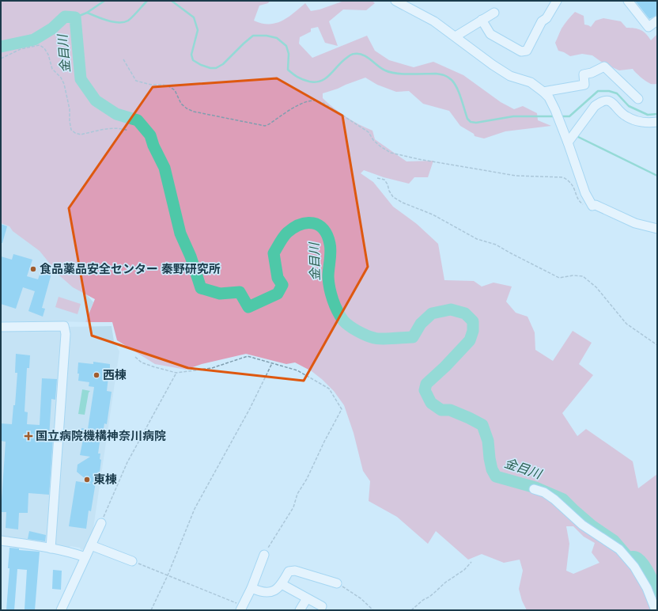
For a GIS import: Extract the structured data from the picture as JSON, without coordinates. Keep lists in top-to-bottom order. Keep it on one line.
{"water":["金目川"],"places":{"other":["食品薬品安全センター 秦野研究所","西棟","東棟"],"health":["国立病院機構神奈川病院"]}}
